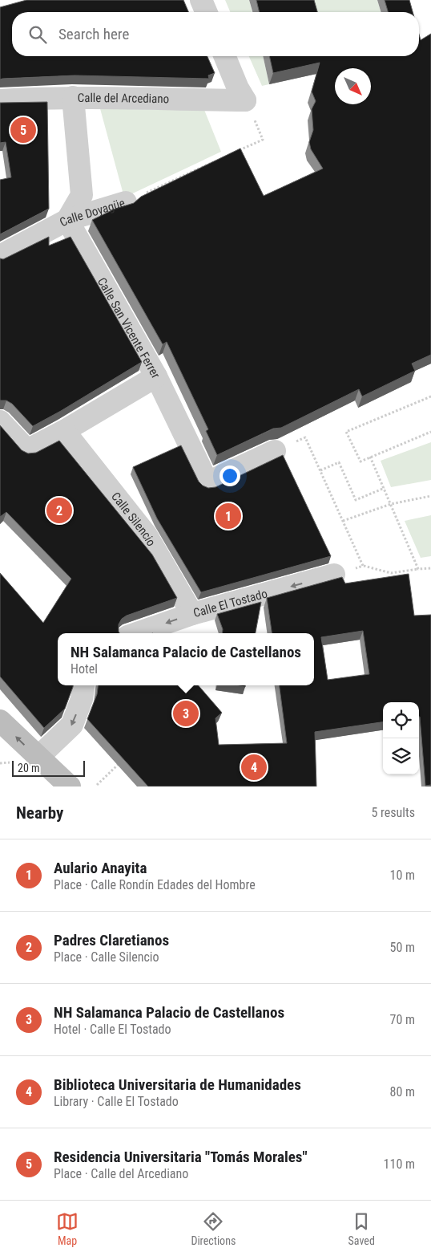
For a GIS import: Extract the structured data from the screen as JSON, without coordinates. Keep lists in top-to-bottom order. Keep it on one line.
{"streets":{"street":["Calle del Arcediano","Calle Doyagüe","Calle San Vicente Ferrer","Calle Silencio","Calle El Tostado"]},"crossings":[["Calle Doyagüe","Calle San Vicente Ferrer"],["Calle San Vicente Ferrer","Calle Silencio"],["Calle Silencio","Calle El Tostado"]],"one_way":["Calle El Tostado"],"scale_bar":"20 m","north":"bottom right","page":{"search":"Search here","pins":["5","2","1","3","4"],"popup":["NH Salamanca Palacio de Castellanos","Hotel"],"scale":"20 m","heading":["Nearby","5 results"],"list":[{"mark":"1","name":"Aulario Anayita","note":"Place · Calle Rondín Edades del Hombre","value":"10 m"},{"mark":"2","name":"Padres Claretianos","note":"Place · Calle Silencio","value":"50 m"},{"mark":"3","name":"NH Salamanca Palacio de Castellanos","note":"Hotel · Calle El Tostado","value":"70 m"},{"mark":"4","name":"Biblioteca Universitaria de Humanidades","note":"Library · Calle El Tostado","value":"80 m"},{"mark":"5","name":"Residencia Universitaria \"Tomás Morales\"","note":"Place · Calle del Arcediano","value":"110 m"}],"nav":["Map","Directions","Saved"]}}
